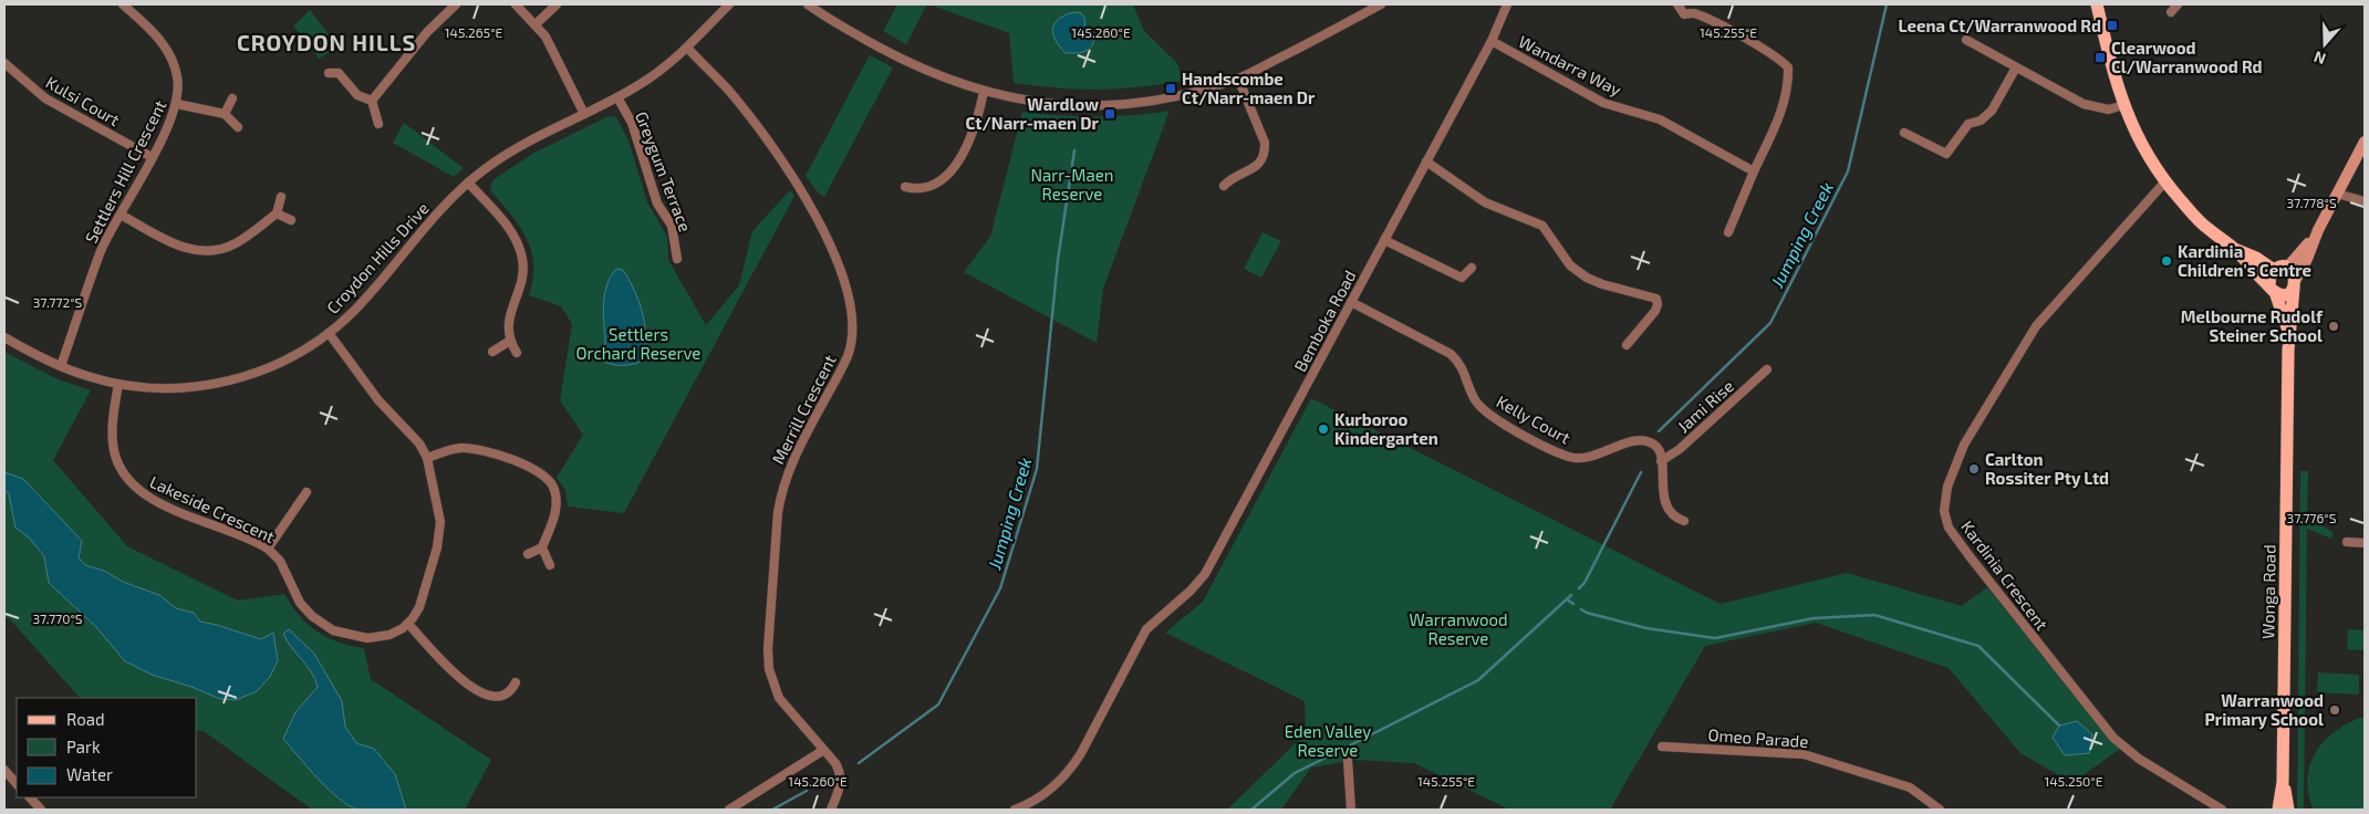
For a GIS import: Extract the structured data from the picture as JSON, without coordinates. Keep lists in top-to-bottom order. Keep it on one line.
{"streets":{"main road":["Wonga Road"],"street":["Wandarra Way","Kulsi Court","Settlers Hill Crescent","Greygum Terrace","Croydon Hills Drive","Bemboka Road","Jami Rise","Merrill Crescent","Kelly Court","Lakeside Crescent","Kardinia Crescent","Omeo Parade"]},"crossings":[["Wandarra Way","Bemboka Road"],["Kulsi Court","Settlers Hill Crescent"],["Settlers Hill Crescent","Croydon Hills Drive"],["Greygum Terrace","Croydon Hills Drive"],["Croydon Hills Drive","Merrill Crescent"],["Croydon Hills Drive","Lakeside Crescent"],["Bemboka Road","Kelly Court"],["Jami Rise","Kelly Court"]],"districts":["CROYDON HILLS"],"water":["Jumping Creek"],"parks":["Narr-Maen Reserve","Settlers Orchard Reserve","Warranwood Reserve","Eden Valley Reserve"],"places":{"transit":["Leena Ct/Warranwood Rd","Clearwood Cl/Warranwood Rd","Handscombe Ct/Narr-maen Dr","Wardlow Ct/Narr-maen Dr"],"other":["Kardinia Children's Centre","Melbourne Rudolf Steiner School","Kurboroo Kindergarten","Carlton Rossiter Pty Ltd","Warranwood Primary School"]},"legend":["Road","Park","Water"],"north":"bottom","coordinates":["145.255°E","145.265°E","145.260°E","37.778°S","37.772°S","37.776°S","37.770°S","145.250°E"]}
